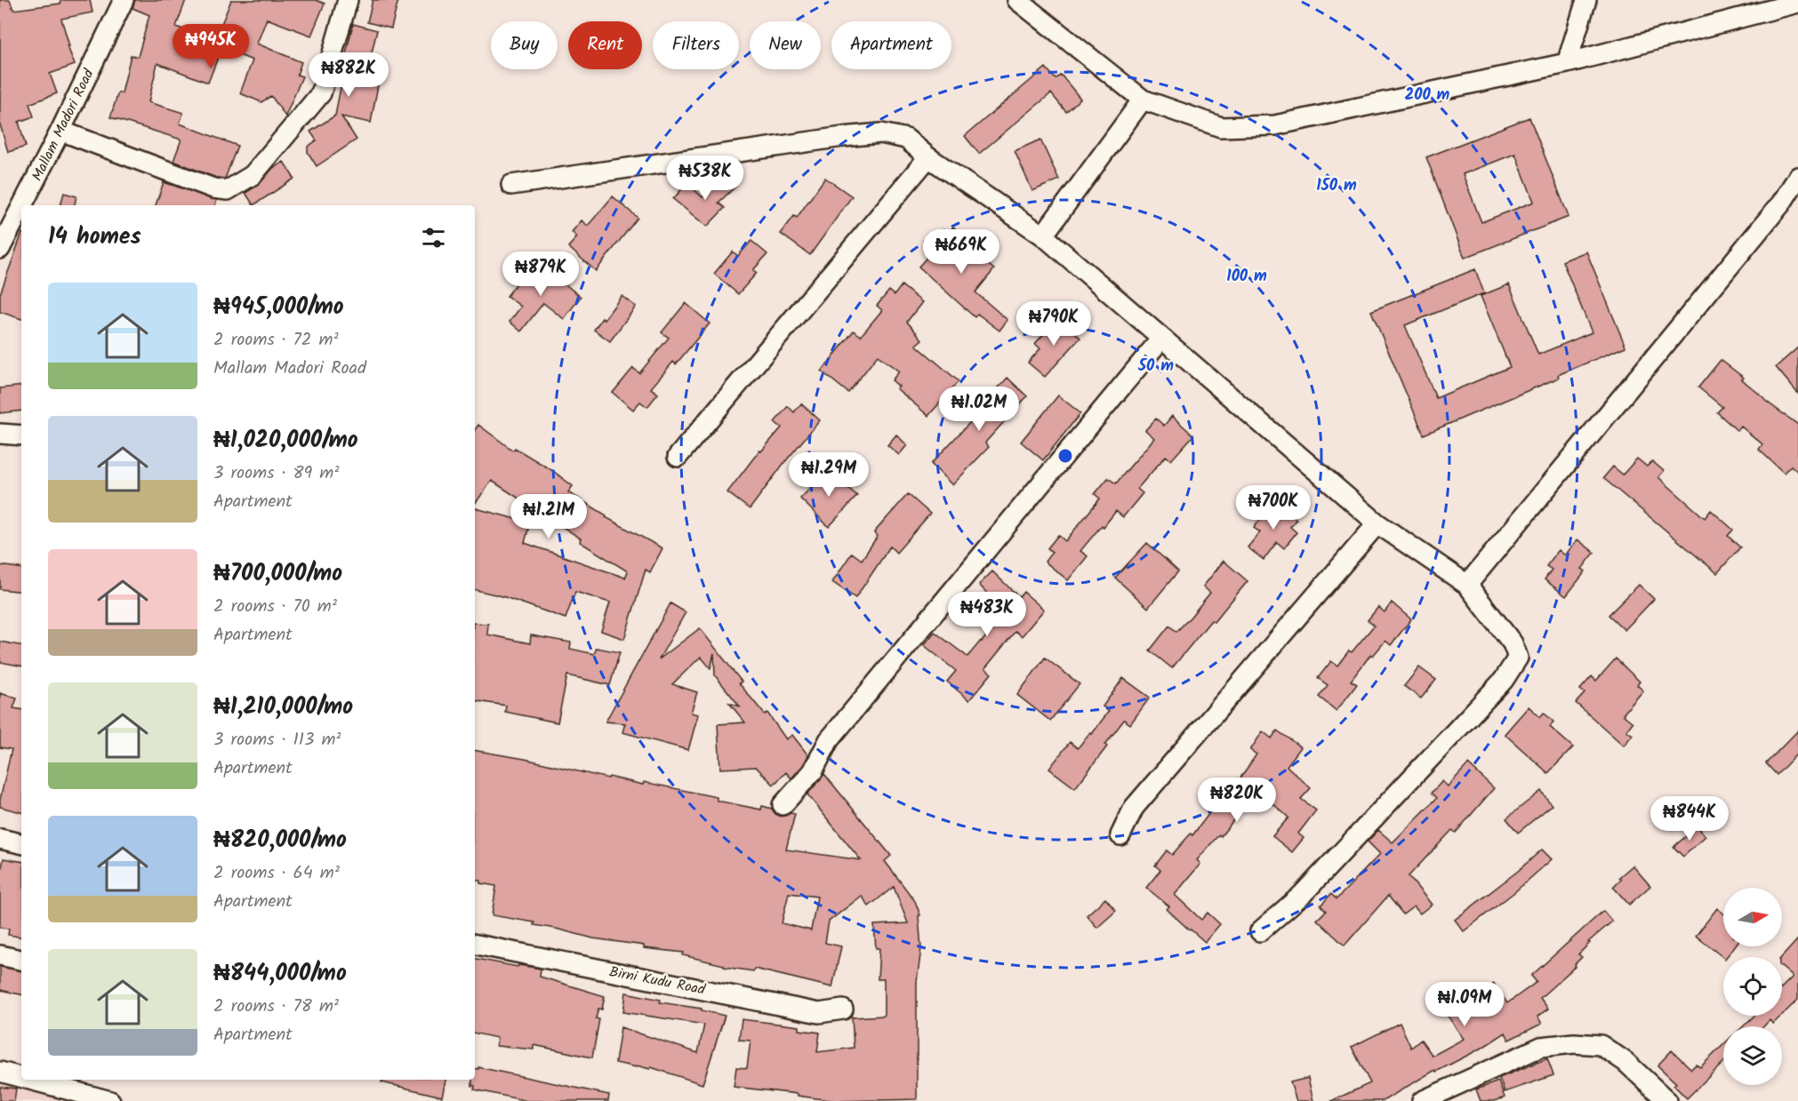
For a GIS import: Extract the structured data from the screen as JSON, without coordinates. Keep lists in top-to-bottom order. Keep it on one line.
{"streets":{"street":["Mallam Madori Road","Birni Kudu Road"]},"north":"right","page":{"chip":["Buy","Rent","Filters","New","Apartment"],"price":["₦945K","₦882K","₦538K","₦669K","₦879K","₦790K","₦1.02M","₦1.29M","₦700K","₦1.21M","₦483K","₦820K","₦844K","₦1.09M"],"heading":"14 homes","list":[{"name":"₦945,000/mo","note":"2 rooms · 72 m² · Mallam Madori Road"},{"name":"₦1,020,000/mo","note":"3 rooms · 89 m² · Apartment"},{"name":"₦700,000/mo","note":"2 rooms · 70 m² · Apartment"},{"name":"₦1,210,000/mo","note":"3 rooms · 113 m² · Apartment"},{"name":"₦820,000/mo","note":"2 rooms · 64 m² · Apartment"},{"name":"₦844,000/mo","note":"2 rooms · 78 m² · Apartment"}]},"rings":["200 m","150 m","100 m","50 m"]}
